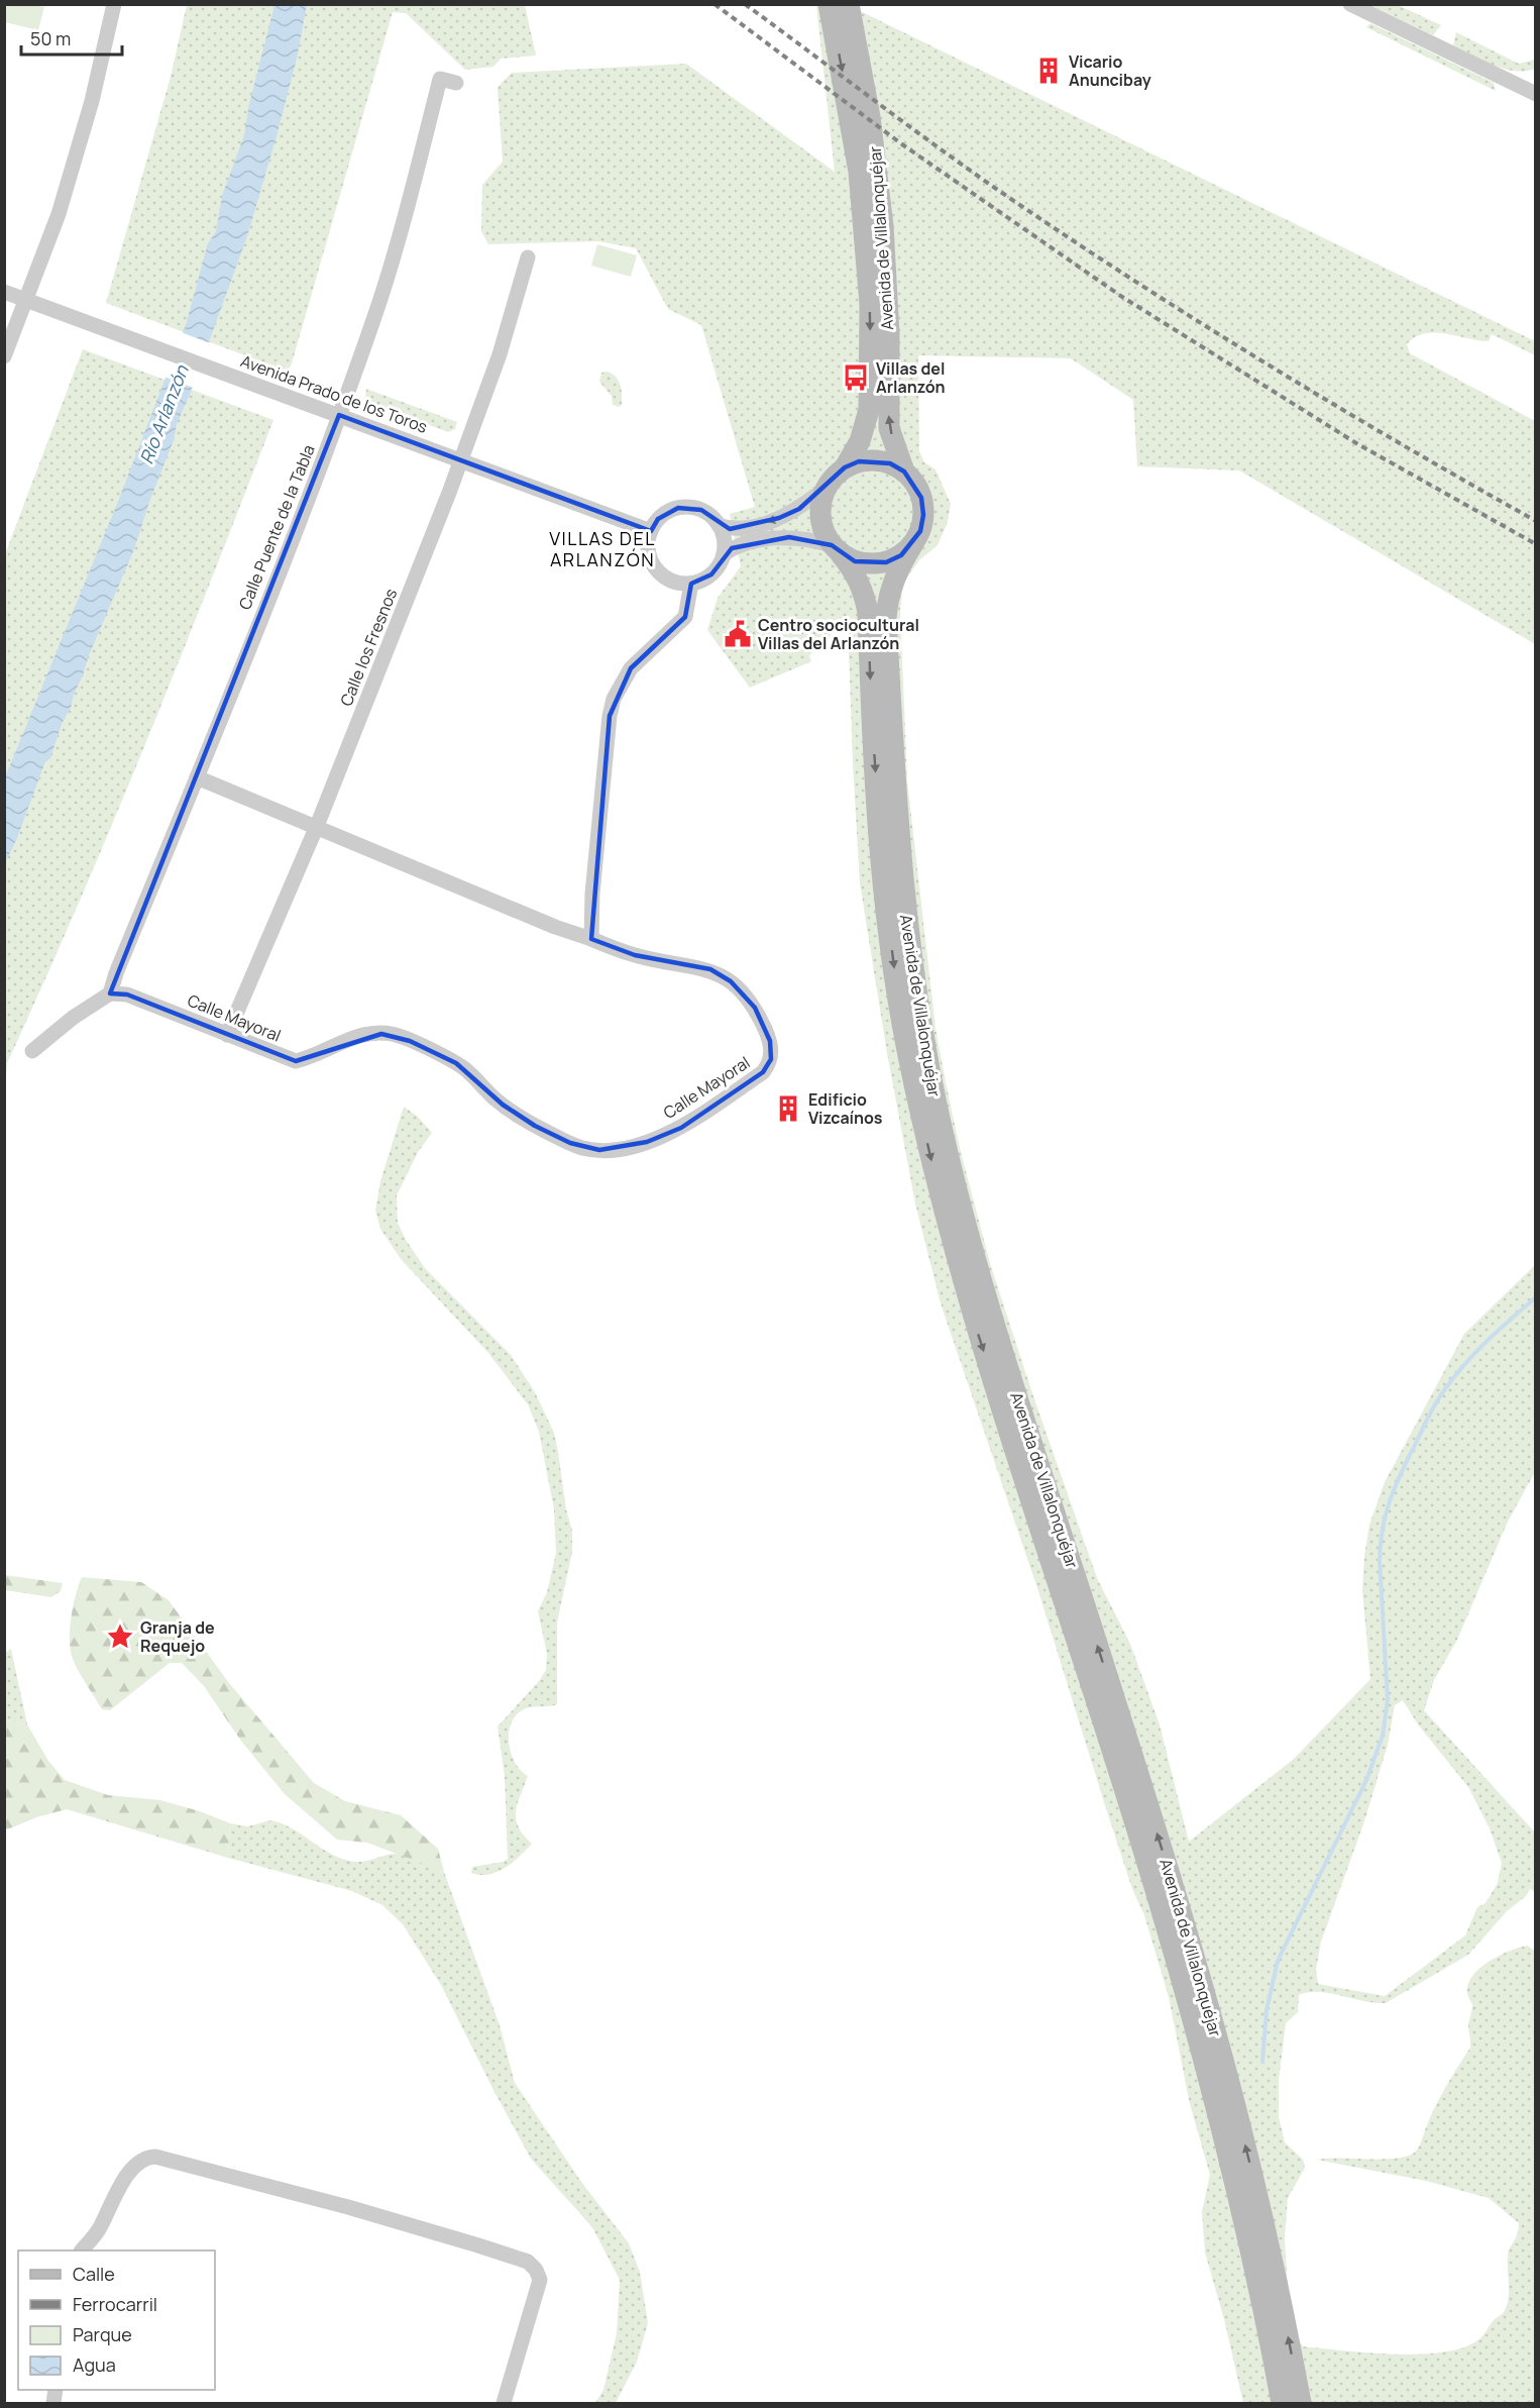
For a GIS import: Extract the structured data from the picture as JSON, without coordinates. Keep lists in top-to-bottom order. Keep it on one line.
{"streets":{"street":["Avenida de Villalonquéjar","Avenida Prado de los Toros","Calle Puente de la Tabla","Calle los Fresnos","Calle Mayoral"]},"crossings":[["Avenida Prado de los Toros","Calle Puente de la Tabla"],["Avenida Prado de los Toros","Calle los Fresnos"],["Calle Puente de la Tabla","Calle Mayoral"],["Calle los Fresnos","Calle Mayoral"]],"districts":["VILLAS DEL ARLANZÓN"],"water":["Río Arlanzón"],"places":{"building":["Vicario Anuncibay","Edificio Vizcaínos"],"bus stop":["Villas del Arlanzón"],"public building":["Centro sociocultural Villas del Arlanzón"],"place":["Granja de Requejo"]},"legend":["Calle","Ferrocarril","Parque","Agua"],"scale_bar":"50 m"}
